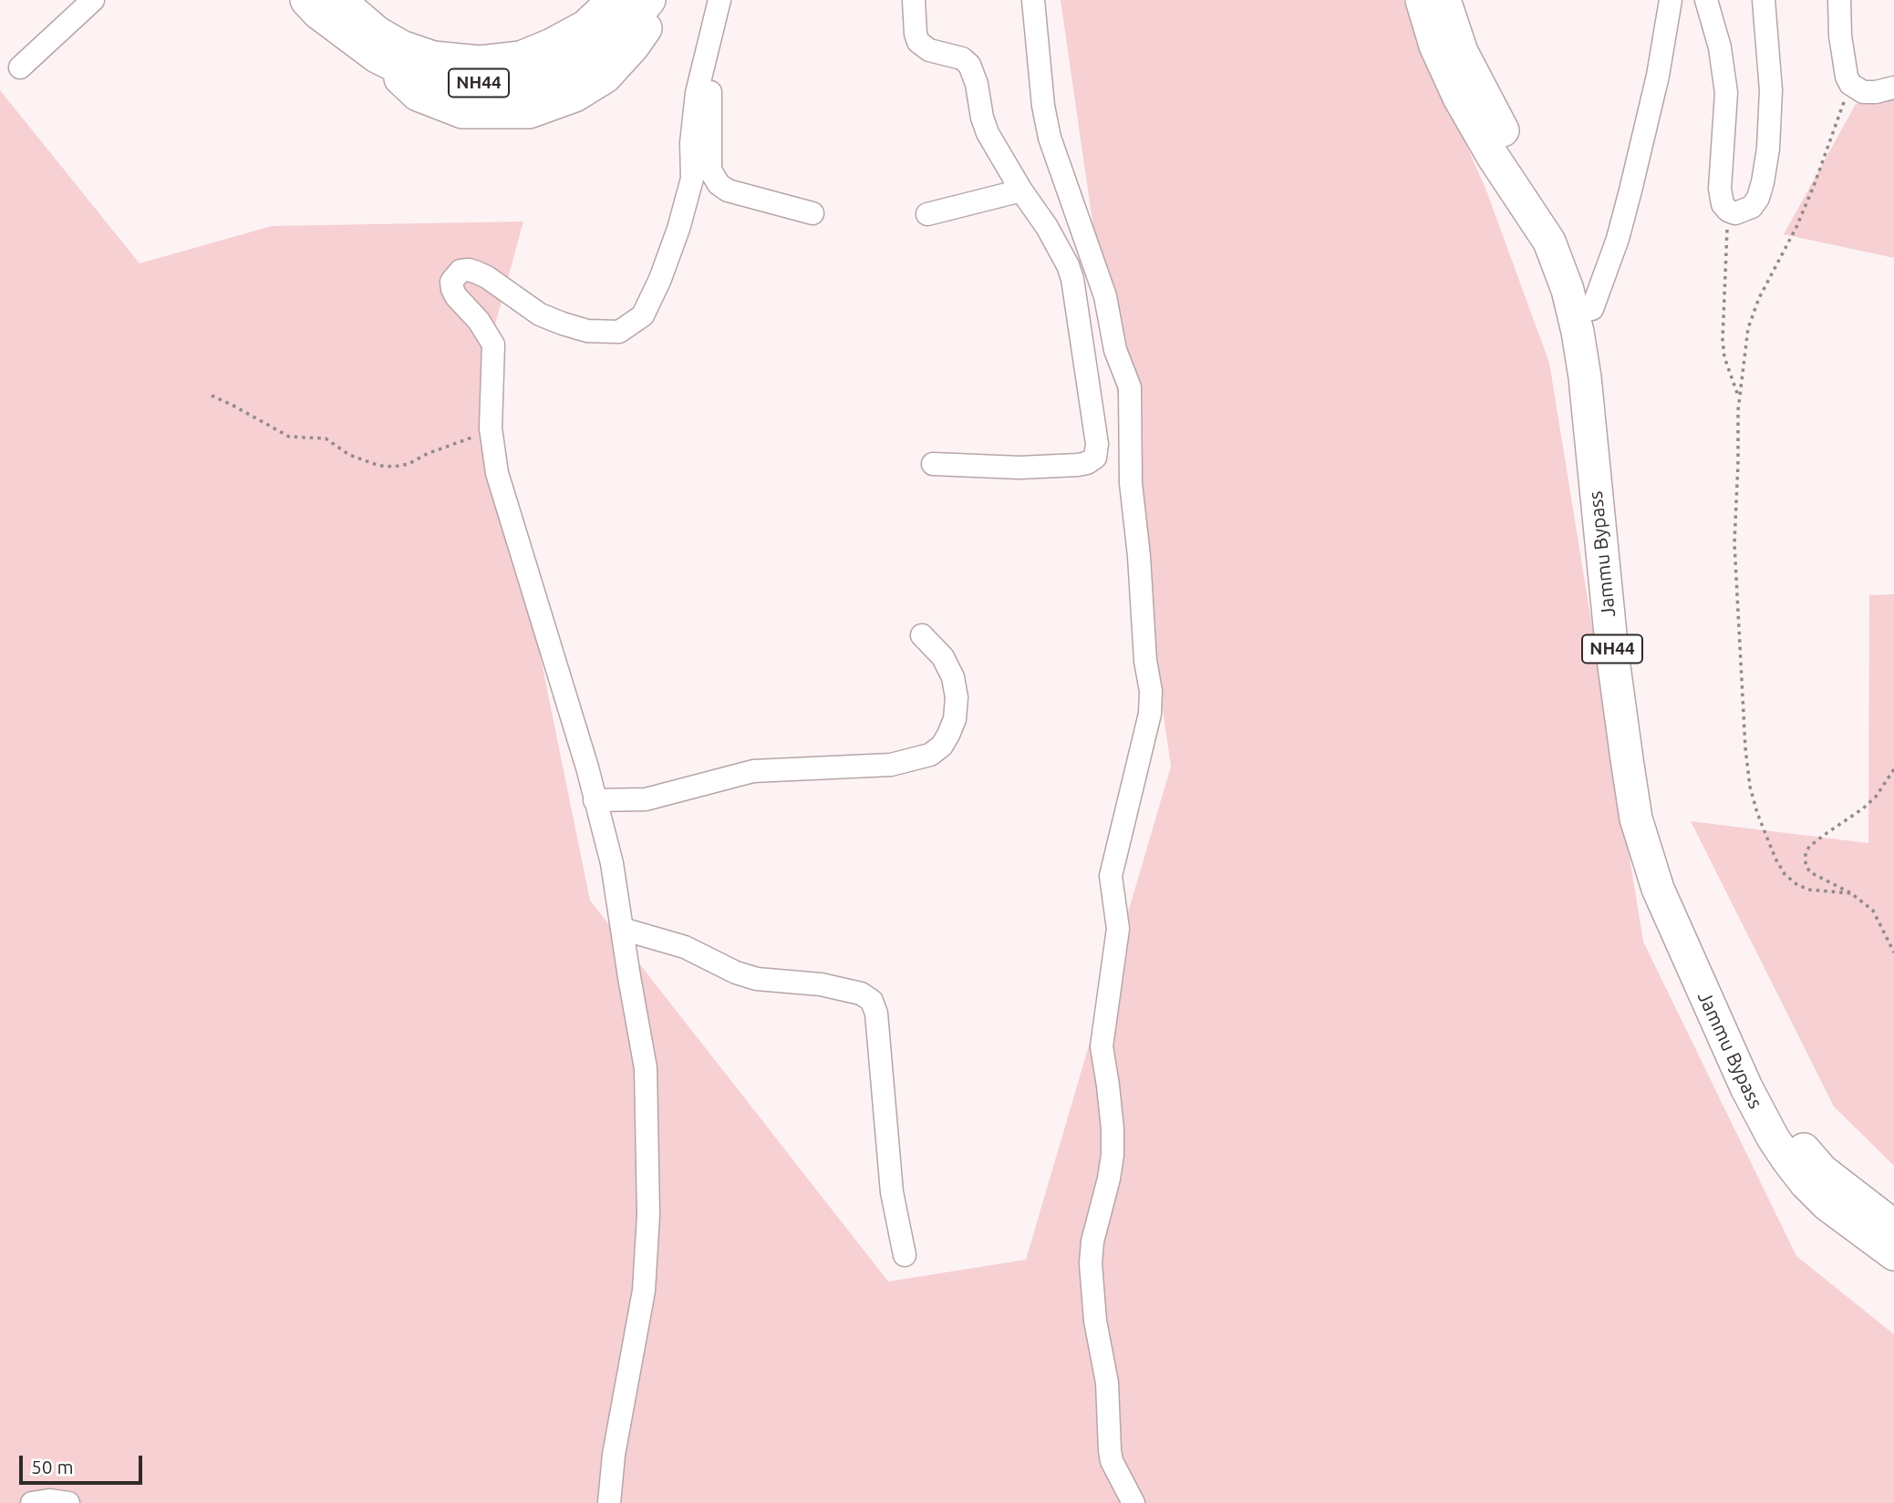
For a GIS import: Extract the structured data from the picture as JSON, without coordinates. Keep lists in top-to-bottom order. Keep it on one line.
{"streets":{"highway":["NH44","Jammu Bypass"]},"scale_bar":"50 m"}
